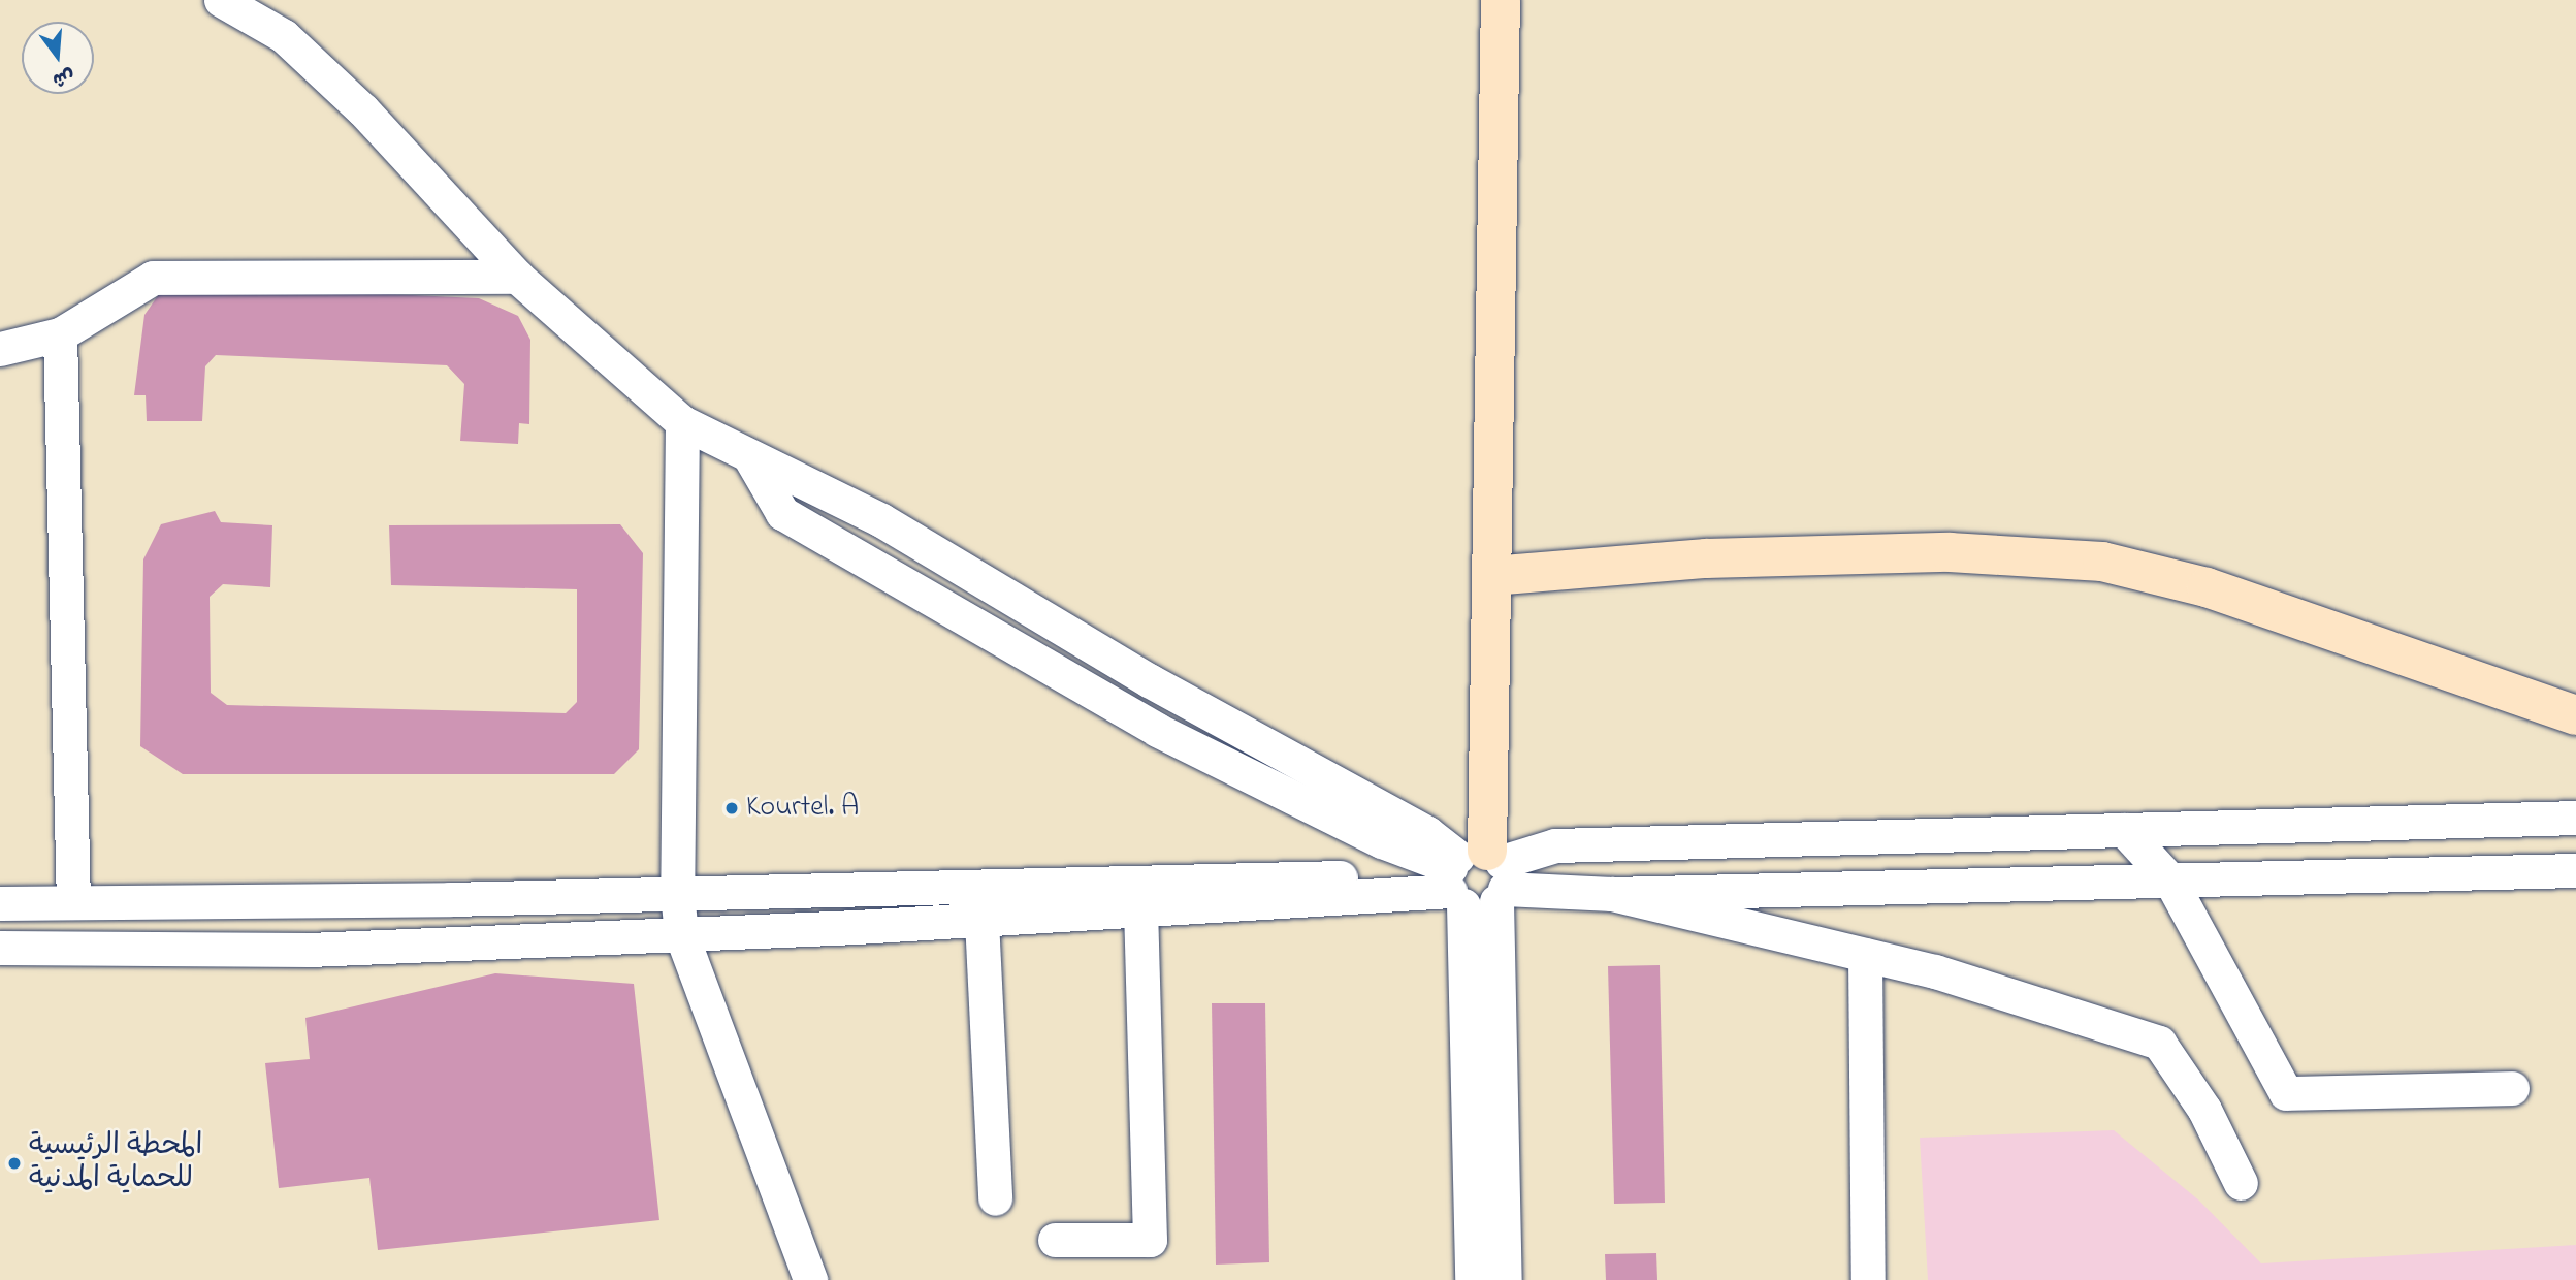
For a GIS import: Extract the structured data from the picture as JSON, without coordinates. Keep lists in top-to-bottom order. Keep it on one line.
{"places":["Kourtel. A","المحطة الرئيسية للحماية المدنية"],"north":"bottom"}
